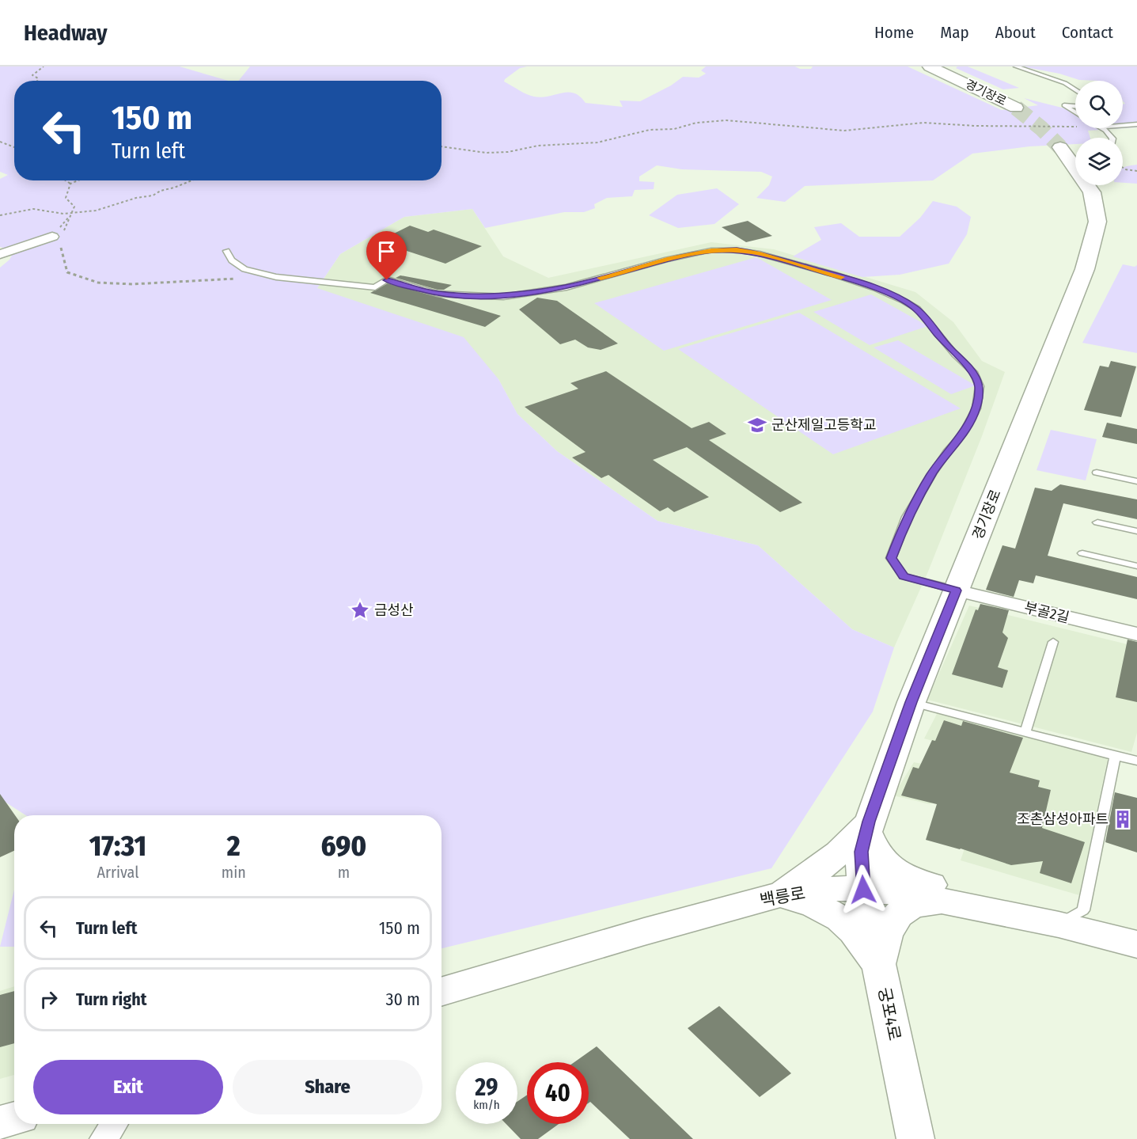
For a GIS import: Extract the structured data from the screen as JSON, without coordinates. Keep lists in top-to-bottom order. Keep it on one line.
{"streets":{"street":["경기장로","부골2길","백릉로","궁포4로"]},"crossings":[["경기장로","부골2길"],["경기장로","백릉로"],["경기장로","궁포4로"],["백릉로","궁포4로"]],"places":{"school or university":["군산제일고등학교"],"place":["금성산"],"building":["조촌삼성아파트"]},"page":{"header":"Headway","nav":["Home","Map","About","Contact"],"turn":["150 m","Turn left"],"eta":["17:31","Arrival","2","min","690","m"],"list":[{"name":"Turn left","value":"150 m"},{"name":"Turn right","value":"30 m"}],"buttons":["Exit","Share"],"speed":"29 km/h","limit":"40"}}
